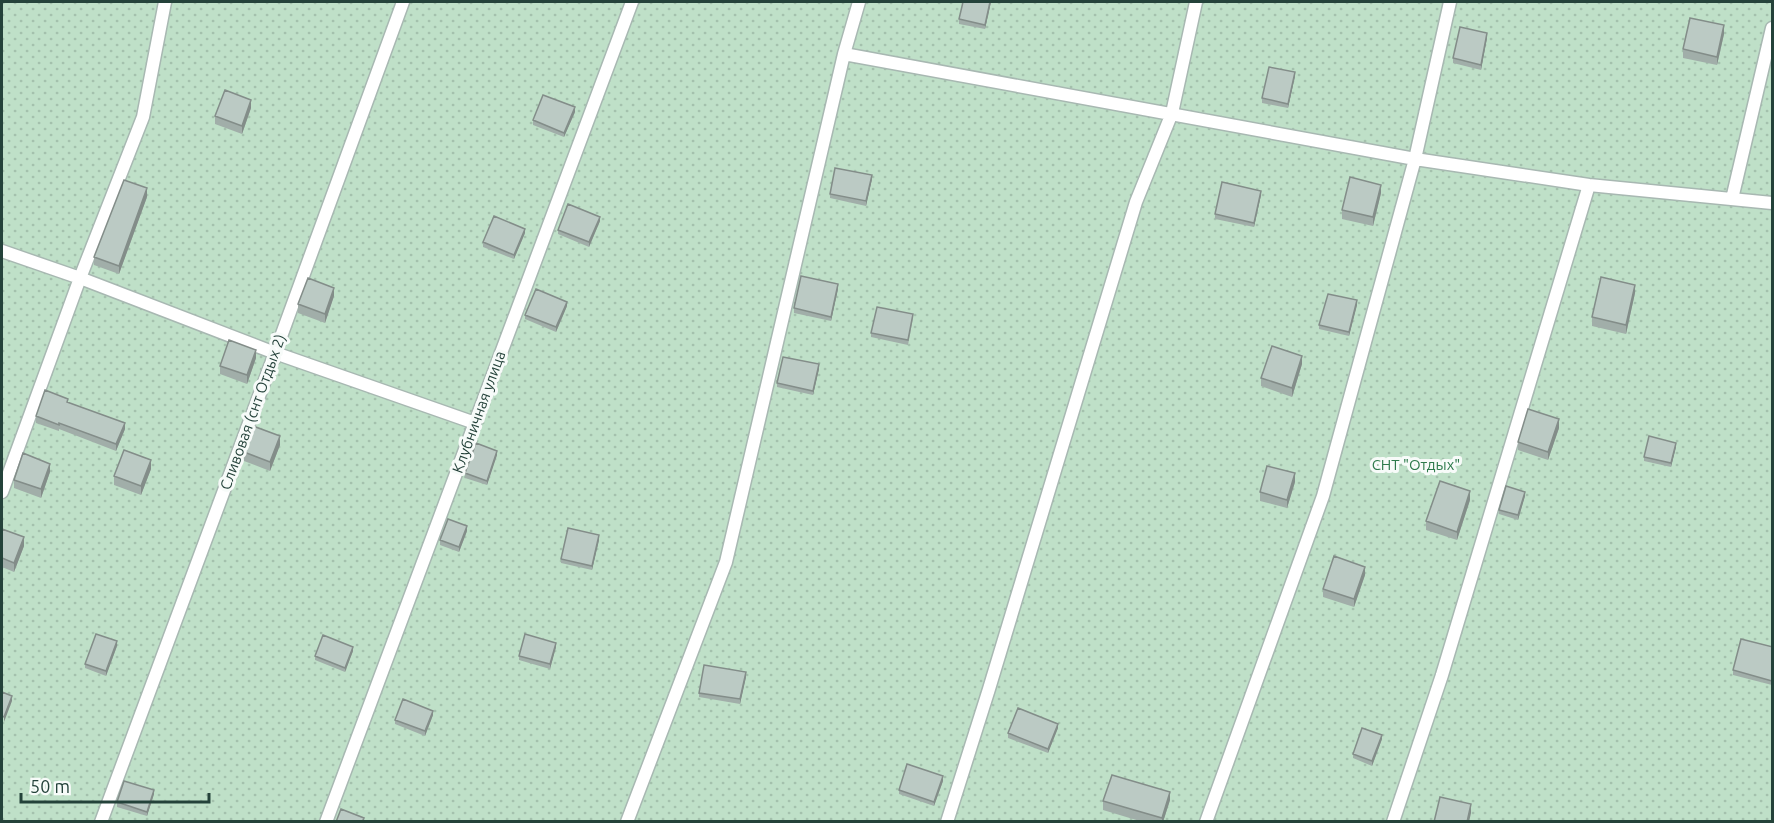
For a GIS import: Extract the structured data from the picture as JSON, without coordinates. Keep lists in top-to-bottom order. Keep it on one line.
{"streets":{"lane":["Сливовая (снт Отдых 2)","Клубничная улица"]},"parks":["СНТ \"Отдых\""],"scale_bar":"50 m"}
